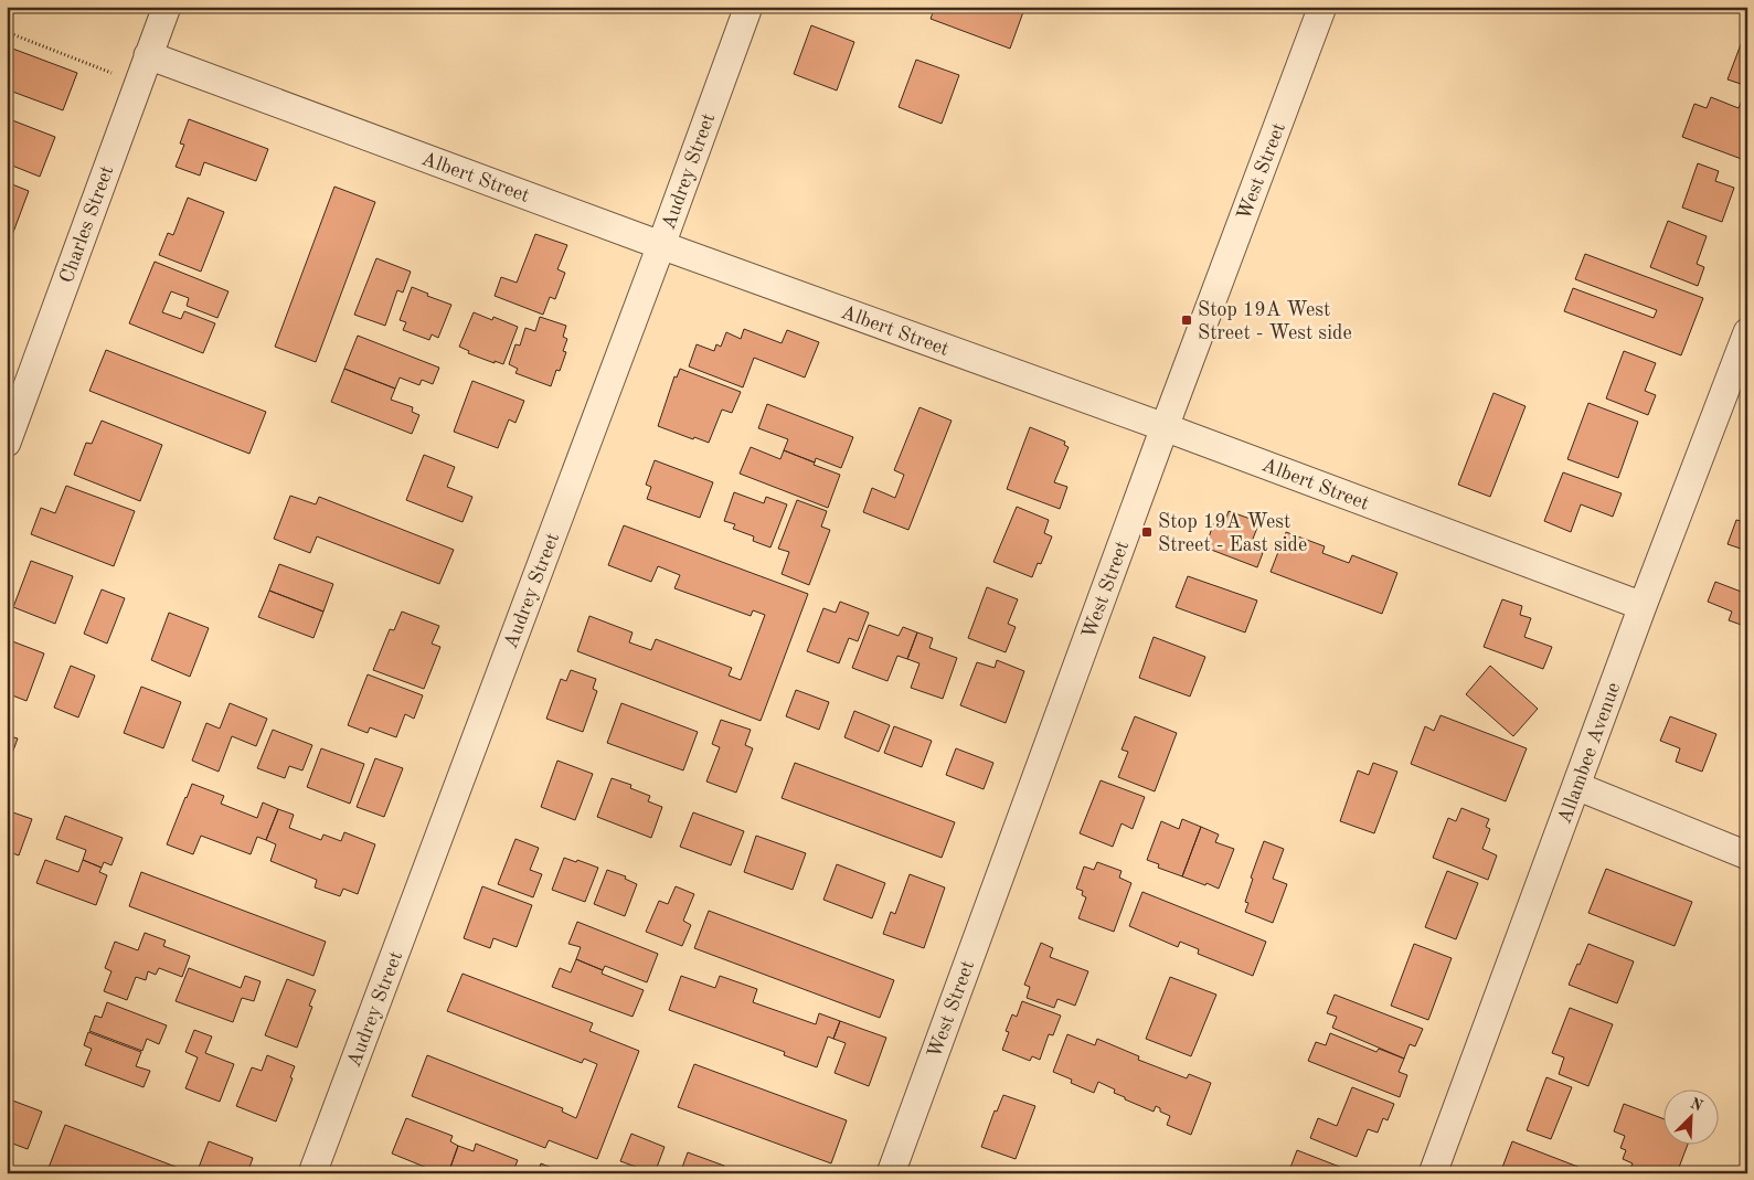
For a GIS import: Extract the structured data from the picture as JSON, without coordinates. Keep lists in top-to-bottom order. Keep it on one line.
{"streets":{"street":["Audrey Street","West Street","Albert Street","Charles Street","Allambee Avenue"]},"crossings":[["Audrey Street","Albert Street"],["West Street","Albert Street"],["Albert Street","Charles Street"],["Albert Street","Allambee Avenue"]],"places":{"transit":["Stop 19A West Street - West side","Stop 19A West Street - East side"]},"north":"top right"}
